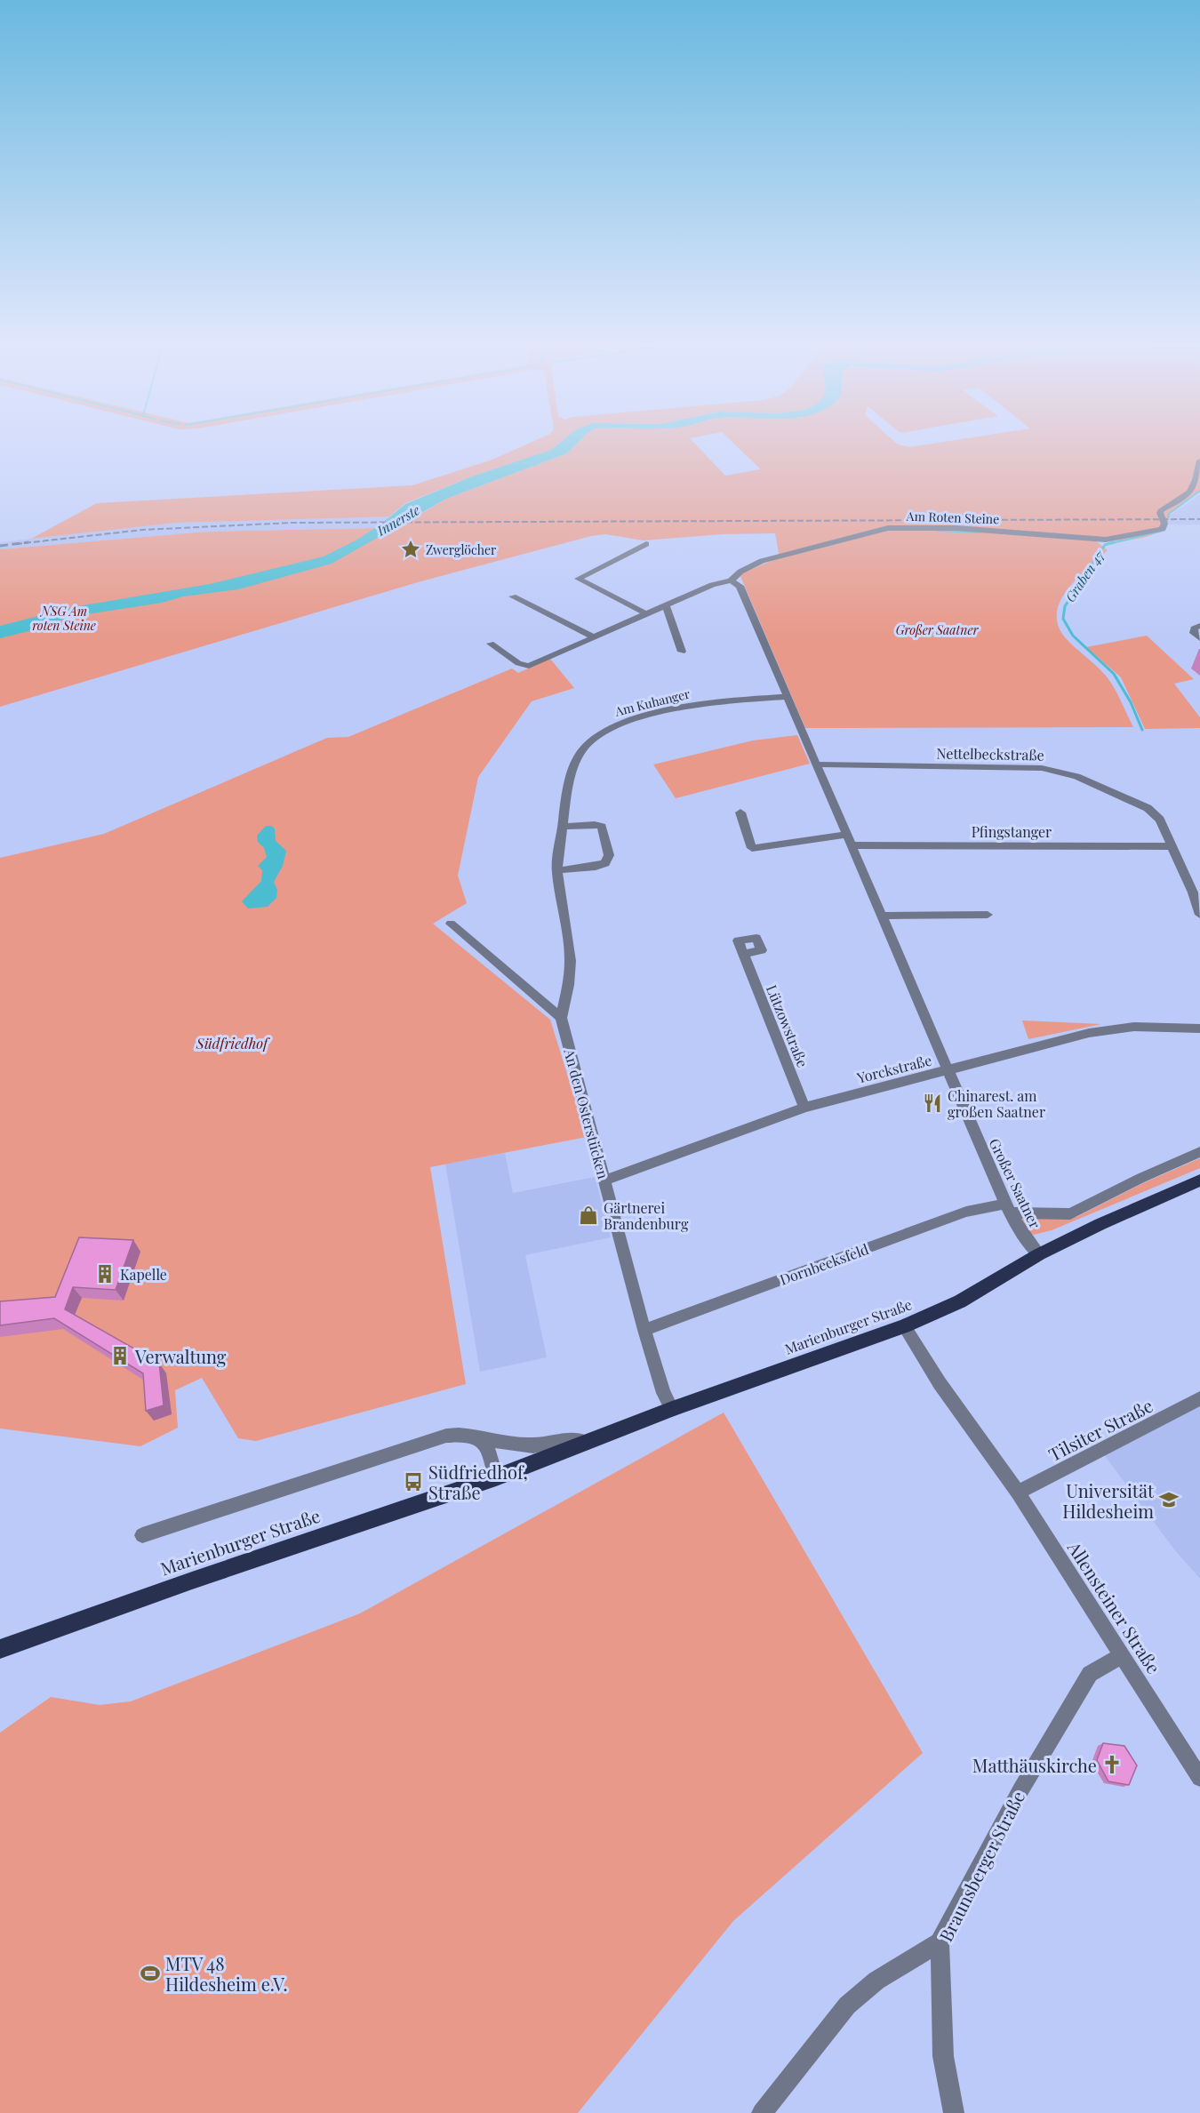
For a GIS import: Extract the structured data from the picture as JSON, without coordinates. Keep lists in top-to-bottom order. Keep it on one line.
{"streets":{"main road":["Marienburger Straße"],"street":["Am Roten Steine","Am Kuhanger","Nettelbeckstraße","Pfingstanger","Lützowstraße","Yorckstraße","An den Osterstücken","Großer Saatner","Dornbeeksfeld","Tilsiter Straße","Allensteiner Straße","Braunsberger Straße"]},"crossings":[["Am Roten Steine","Großer Saatner"],["Am Kuhanger","An den Osterstücken"],["Am Kuhanger","Großer Saatner"],["Nettelbeckstraße","Pfingstanger"],["Nettelbeckstraße","Großer Saatner"],["Pfingstanger","Großer Saatner"],["Lützowstraße","Yorckstraße"],["Yorckstraße","An den Osterstücken"],["Yorckstraße","Großer Saatner"],["An den Osterstücken","Dornbeeksfeld"],["An den Osterstücken","Marienburger Straße"],["Großer Saatner","Dornbeeksfeld"],["Großer Saatner","Marienburger Straße"],["Marienburger Straße","Allensteiner Straße"],["Tilsiter Straße","Allensteiner Straße"],["Allensteiner Straße","Braunsberger Straße"]],"water":["Innerste","Graben 47"],"parks":["NSG Am roten Steine","Großer Saatner","Südfriedhof"],"places":{"place":["Zwerglöcher"],"restaurant":["Chinarest. am großen Saatner"],"shop":["Gärtnerei Brandenburg"],"building":["Kapelle","Verwaltung"],"bus stop":["Südfriedhof, Straße"],"school or university":["Universität Hildesheim"],"church":["Matthäuskirche"],"sports":["MTV 48 Hildesheim e.V."]}}
